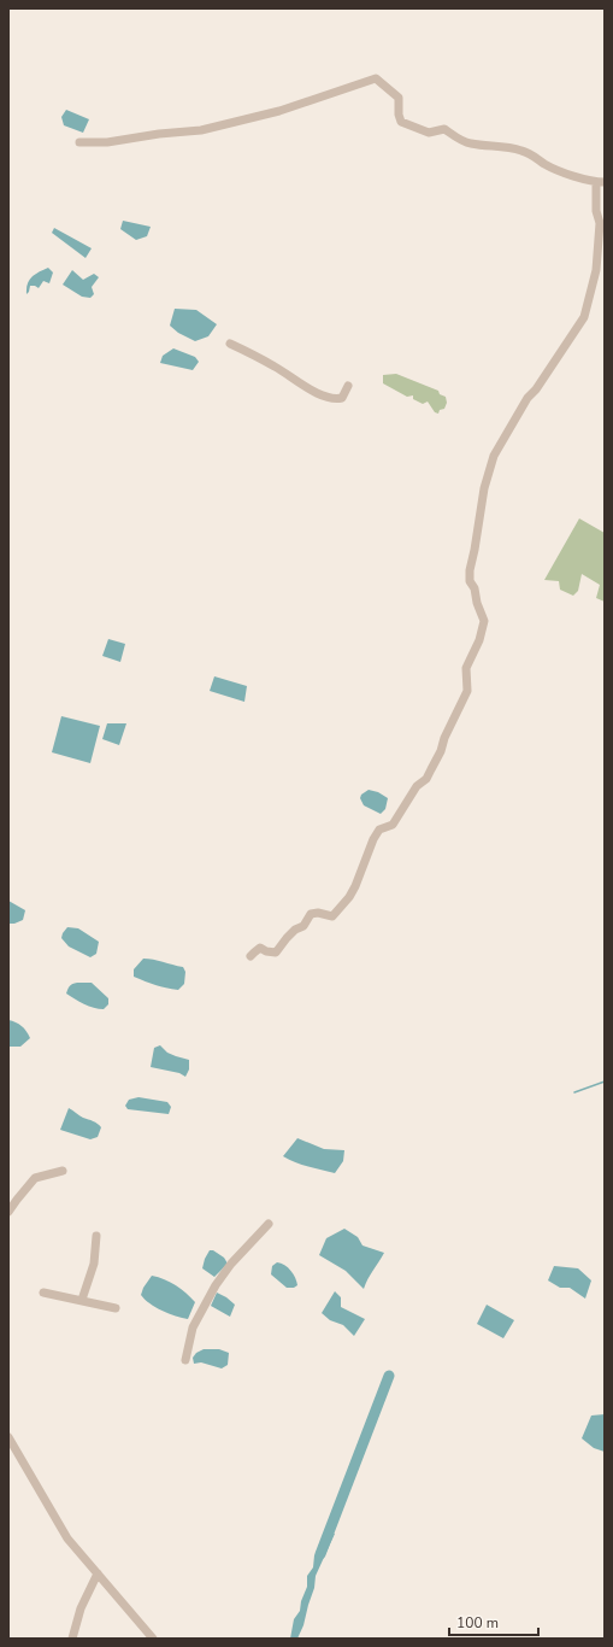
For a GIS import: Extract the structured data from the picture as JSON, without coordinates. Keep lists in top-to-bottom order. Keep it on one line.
{"scale_bar":"100 m"}
